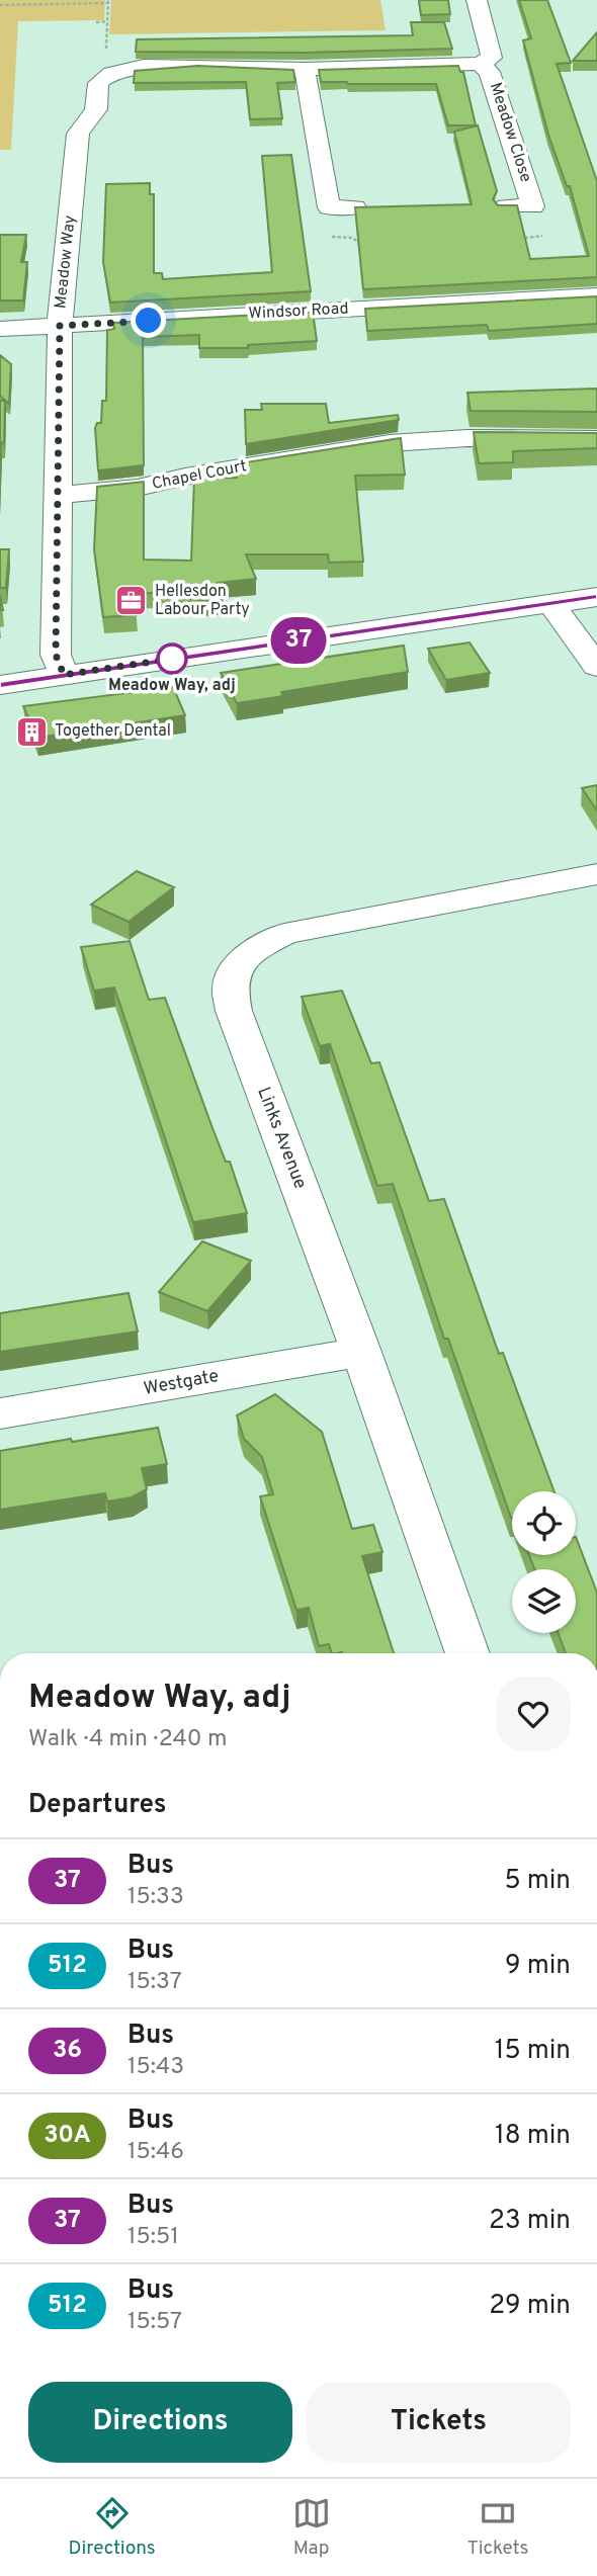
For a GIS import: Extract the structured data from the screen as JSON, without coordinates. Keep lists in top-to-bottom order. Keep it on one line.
{"streets":{"street":["Meadow Close","Meadow Way","Windsor Road","Chapel Court","Links Avenue","Westgate"]},"crossings":[["Meadow Close","Meadow Way"],["Meadow Way","Windsor Road"],["Meadow Way","Chapel Court"],["Links Avenue","Westgate"]],"places":{"office":["Hellesdon Labour Party"],"other":["Meadow Way, adj"],"building":["Together Dental"]},"lines":["bus line 37"],"page":{"on_map":"37","heading":[["Meadow Way, adj","Walk · 4 min · 240 m"],"Departures"],"list":[{"mark":"37","name":"Bus","note":"15:33","value":"5 min"},{"mark":"512","name":"Bus","note":"15:37","value":"9 min"},{"mark":"36","name":"Bus","note":"15:43","value":"15 min"},{"mark":"30A","name":"Bus","note":"15:46","value":"18 min"},{"mark":"37","name":"Bus","note":"15:51","value":"23 min"},{"mark":"512","name":"Bus","note":"15:57","value":"29 min"}],"buttons":["Directions","Tickets"],"tabs":["Directions","Map","Tickets"]}}
